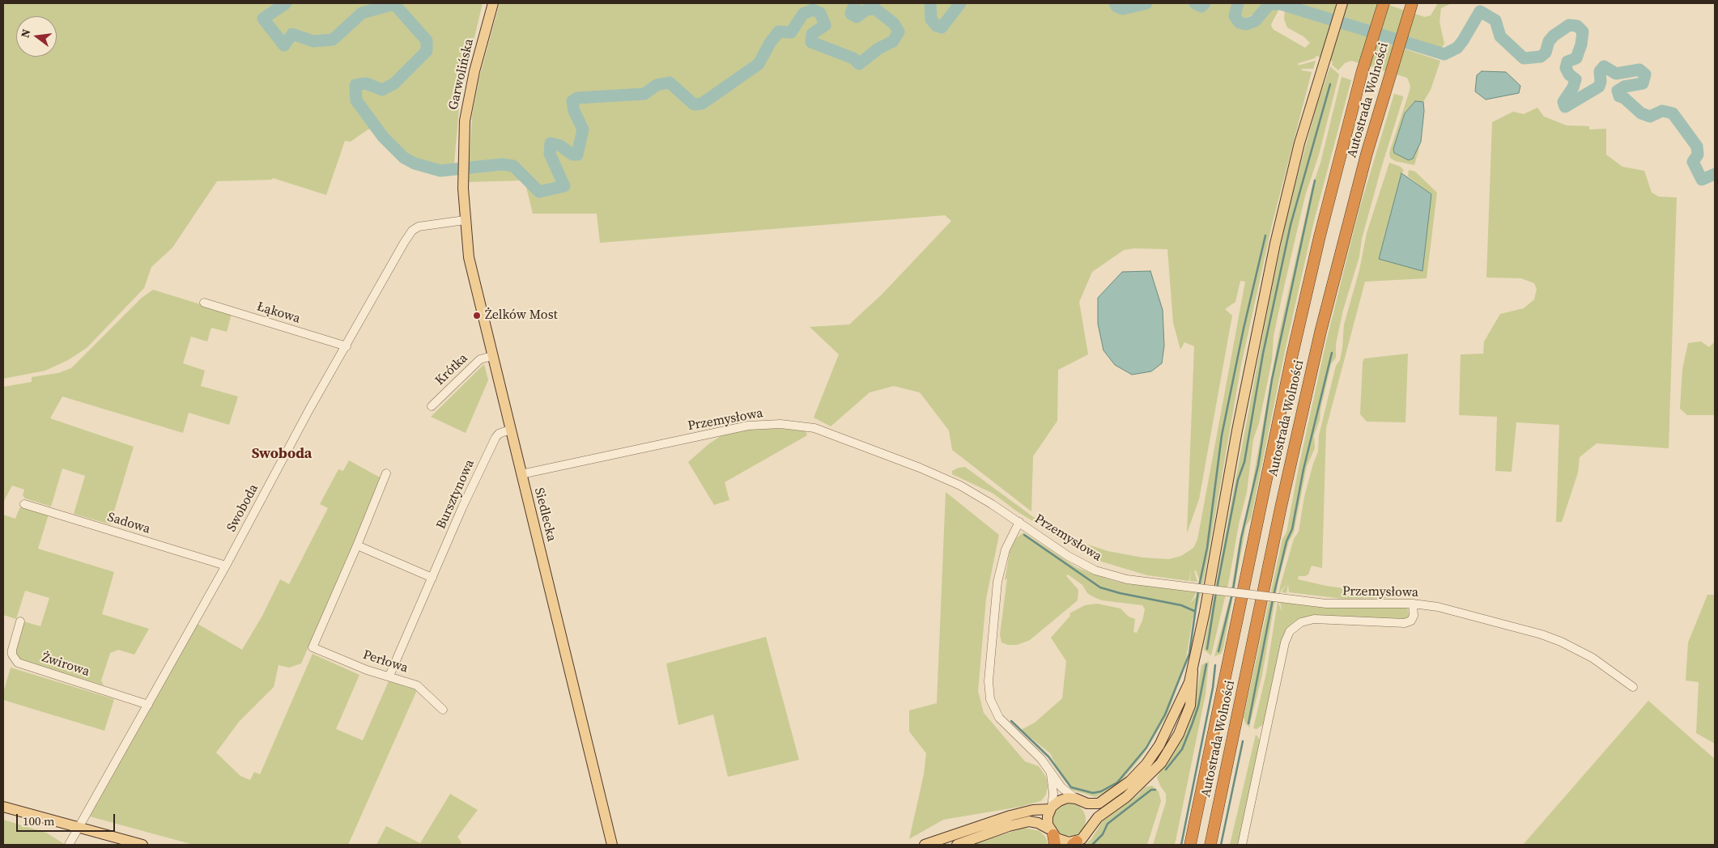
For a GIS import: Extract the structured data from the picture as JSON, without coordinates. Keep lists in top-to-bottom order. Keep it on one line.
{"streets":{"highway":["Autostrada Wolności"],"main road":["Garwolińska","Siedlecka"],"street":["Łąkowa","Krótka","Przemysłowa","Bursztynowa","Swoboda","Sadowa","Perłowa","Żwirowa"]},"crossings":[["Garwolińska","Siedlecka"],["Łąkowa","Swoboda"],["Krótka","Siedlecka"],["Przemysłowa","Siedlecka"],["Bursztynowa","Siedlecka"],["Bursztynowa","Perłowa"],["Swoboda","Siedlecka"],["Swoboda","Sadowa"],["Swoboda","Żwirowa"]],"districts":["Swoboda"],"places":["Żelków Most"],"scale_bar":"100 m","north":"left"}
